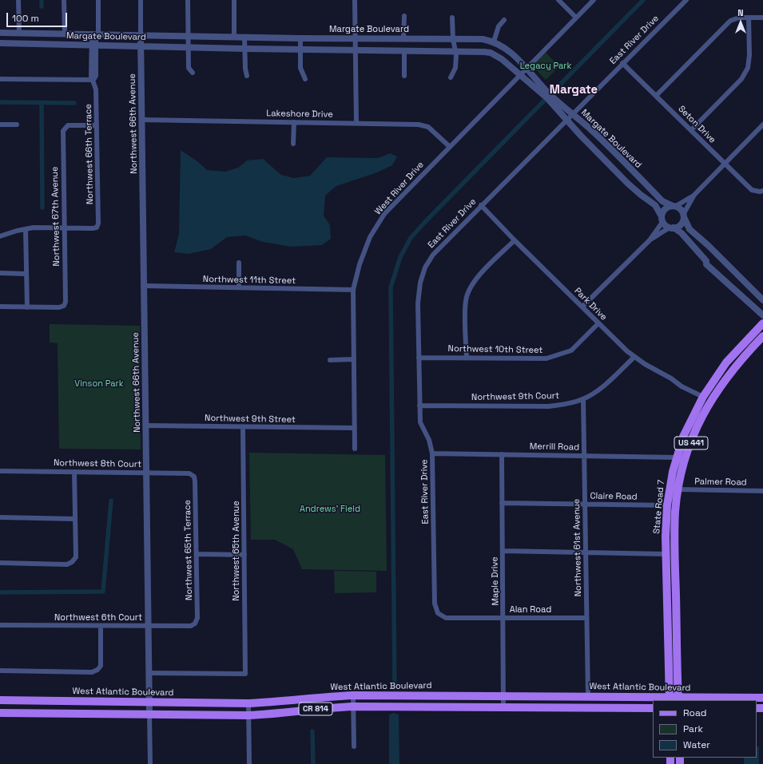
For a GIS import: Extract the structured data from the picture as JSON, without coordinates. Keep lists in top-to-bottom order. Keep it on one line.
{"streets":{"main road":["US 441","State Road 7","West Atlantic Boulevard","CR 814"],"street":["Margate Boulevard","East River Drive","Lakeshore Drive","Northwest 66th Avenue","Seton Drive","Northwest 66th Terrace","West River Drive","Northwest 67th Avenue","Northwest 11th Street","Park Drive","Northwest 10th Street","Northwest 9th Court","Northwest 9th Street","Merrill Road","Northwest 8th Court","Palmer Road","Claire Road","Northwest 61st Avenue","Northwest 65th Terrace","Northwest 65th Avenue","Maple Drive","Alan Road","Northwest 6th Court"]},"crossings":[["Margate Boulevard","East River Drive"],["Margate Boulevard","Northwest 66th Avenue"],["Margate Boulevard","Northwest 66th Terrace"],["Margate Boulevard","West River Drive"],["East River Drive","Seton Drive"],["East River Drive","Park Drive"],["East River Drive","Northwest 10th Street"],["East River Drive","Northwest 9th Court"],["East River Drive","Merrill Road"],["East River Drive","Alan Road"],["Lakeshore Drive","Northwest 66th Avenue"],["Lakeshore Drive","West River Drive"],["Northwest 66th Avenue","Northwest 11th Street"],["Northwest 66th Avenue","Northwest 9th Street"],["Northwest 66th Avenue","Northwest 8th Court"],["Northwest 66th Avenue","Northwest 65th Avenue"],["Northwest 66th Avenue","Northwest 6th Court"],["Northwest 66th Avenue","West Atlantic Boulevard"],["Northwest 66th Avenue","CR 814"],["Northwest 66th Terrace","Northwest 67th Avenue"],["West River Drive","Northwest 11th Street"],["West River Drive","Northwest 9th Street"],["Park Drive","Northwest 10th Street"],["Park Drive","Northwest 9th Court"],["Park Drive","State Road 7"],["Northwest 9th Court","Northwest 61st Avenue"],["Northwest 9th Street","Northwest 65th Avenue"],["Merrill Road","State Road 7"],["Merrill Road","Northwest 61st Avenue"],["Merrill Road","Maple Drive"],["Northwest 8th Court","Northwest 65th Terrace"],["Palmer Road","State Road 7"],["Claire Road","State Road 7"],["Claire Road","Northwest 61st Avenue"],["Claire Road","Maple Drive"],["State Road 7","West Atlantic Boulevard"],["Northwest 61st Avenue","Alan Road"],["Northwest 61st Avenue","West Atlantic Boulevard"],["Northwest 65th Terrace","Northwest 6th Court"],["Maple Drive","Alan Road"],["Maple Drive","West Atlantic Boulevard"],["Maple Drive","CR 814"]],"districts":["Margate"],"parks":["Legacy Park","Vinson Park","Andrews' Field"],"legend":["Road","Park","Water"],"scale_bar":"100 m","north":"top"}
